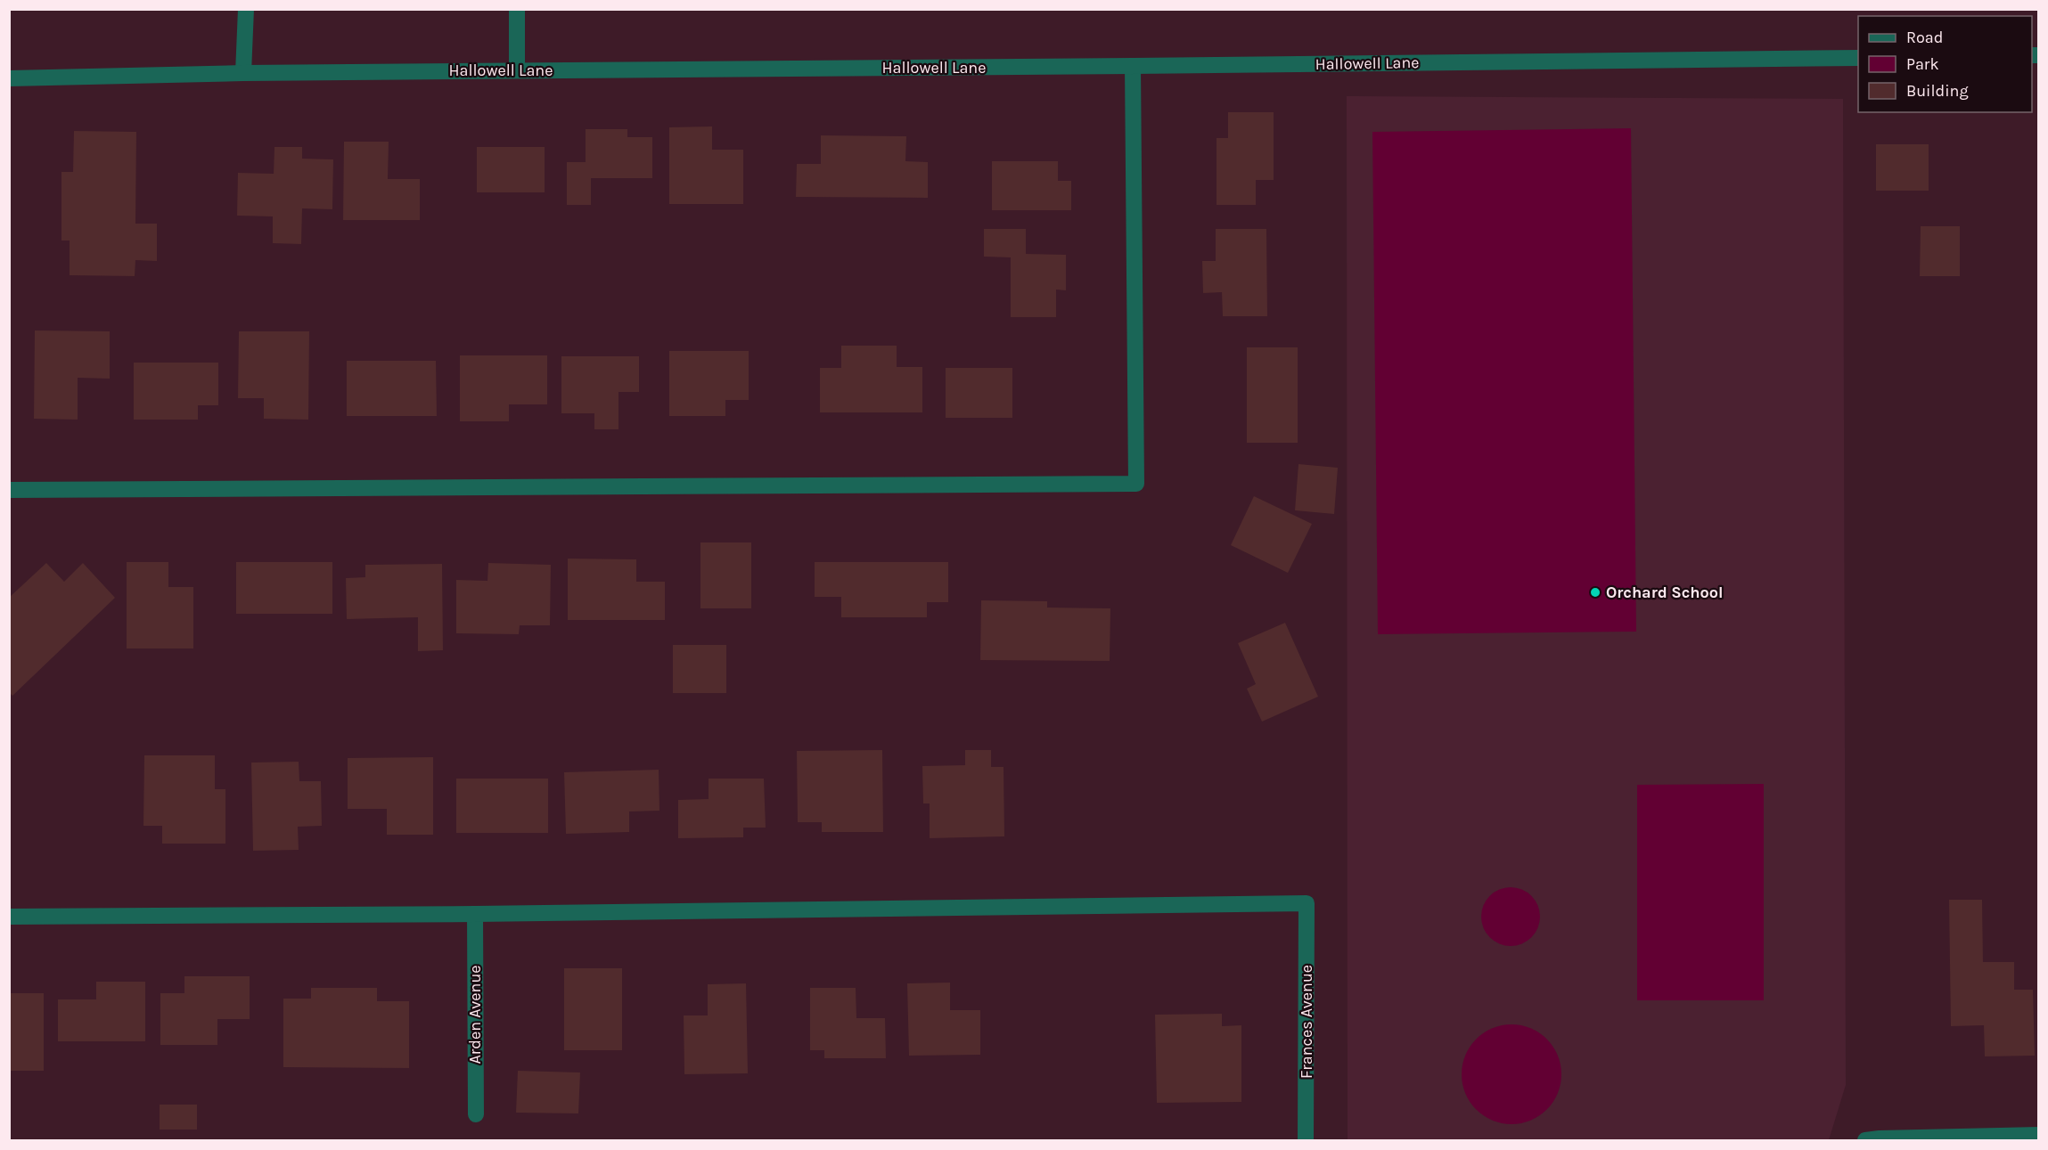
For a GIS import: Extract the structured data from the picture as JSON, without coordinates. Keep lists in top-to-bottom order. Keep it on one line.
{"streets":{"street":["Hallowell Lane","Arden Avenue","Frances Avenue"]},"crossings":[["Arden Avenue","Frances Avenue"]],"places":["Orchard School"],"legend":["Road","Park","Building"]}
